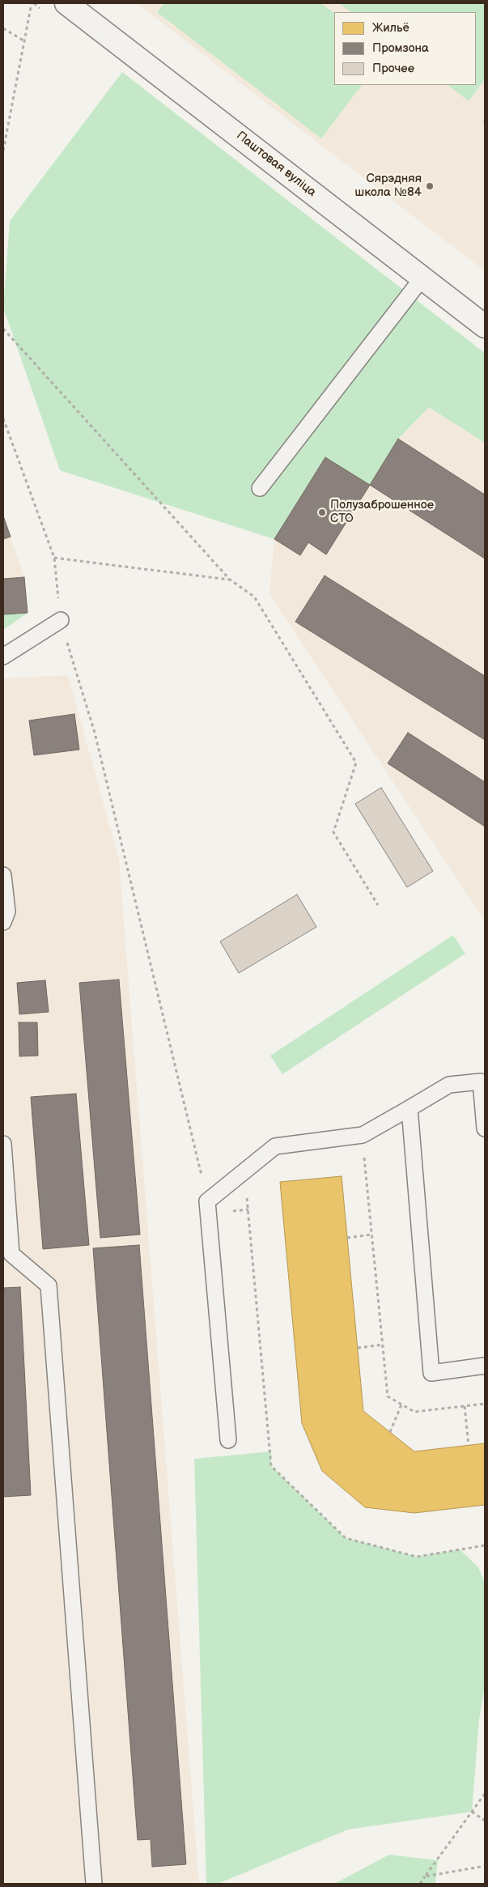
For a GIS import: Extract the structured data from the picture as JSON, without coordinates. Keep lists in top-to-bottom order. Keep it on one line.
{"streets":{"street":["Паштовая вуліца"]},"places":["Сярэдняя школа №84","Полузаброшенное СТО"],"legend":["Жильё","Промзона","Прочее"]}
